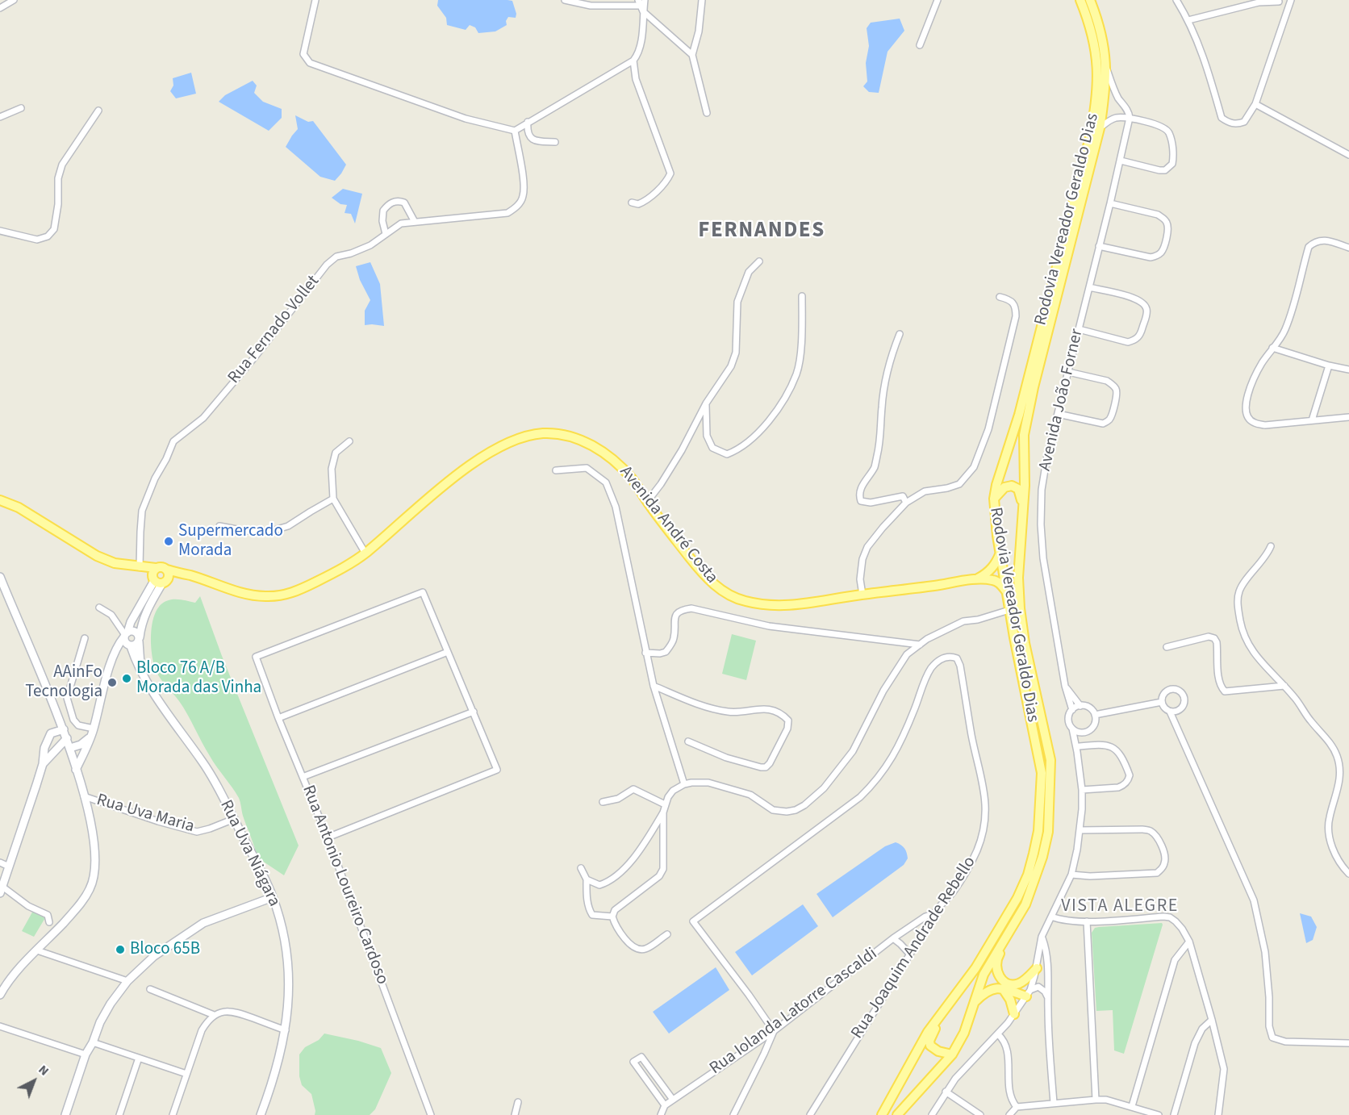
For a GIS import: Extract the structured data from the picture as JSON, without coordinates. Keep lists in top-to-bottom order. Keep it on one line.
{"streets":{"main road":["Rodovia Vereador Geraldo Dias","Avenida André Costa"],"street":["Rua Fernado Vollet","Avenida João Forner","Rua Uva Maria","Rua Uva Niágara","Rua Antonio Loureiro Cardoso","Rua Joaquim Andrade Rebello","Rua Iolanda Latorre Cascaldi"]},"crossings":[["Rodovia Vereador Geraldo Dias","Avenida André Costa"],["Avenida André Costa","Rua Uva Niágara"],["Rua Uva Maria","Rua Uva Niágara"],["Rua Joaquim Andrade Rebello","Rua Iolanda Latorre Cascaldi"]],"districts":["FERNANDES","VISTA ALEGRE"],"places":["Supermercado Morada","Bloco 76 A/B Morada das Vinha","AAinFo Tecnologia","Bloco 65B"],"north":"top right"}
